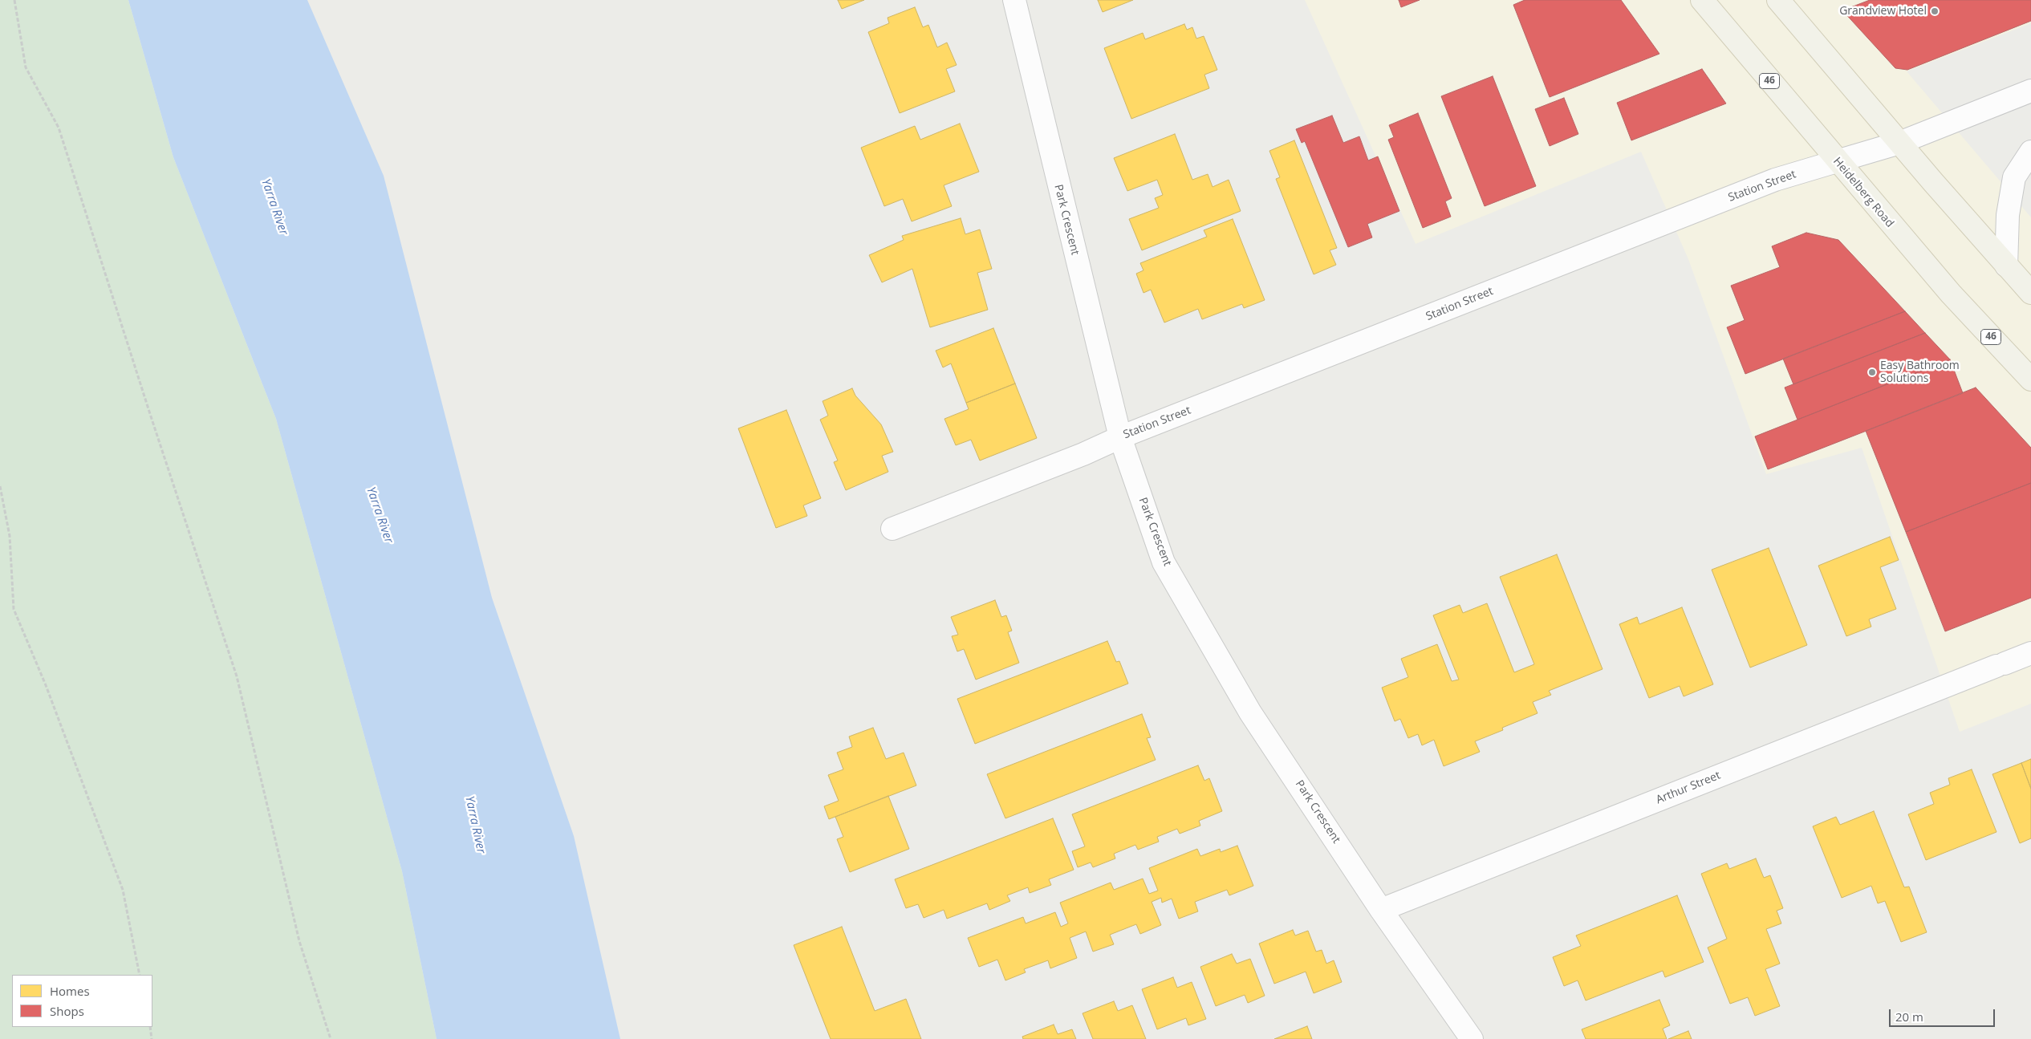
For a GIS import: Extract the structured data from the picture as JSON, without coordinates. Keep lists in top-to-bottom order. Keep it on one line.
{"streets":{"main road":["46","Heidelberg Road"],"street":["Station Street","Park Crescent","Arthur Street"]},"crossings":[["Station Street","Heidelberg Road"],["Station Street","Park Crescent"],["Park Crescent","Arthur Street"]],"water":["Yarra River"],"places":["Grandview Hotel","Easy Bathroom Solutions"],"legend":["Homes","Shops"],"scale_bar":"20 m"}
